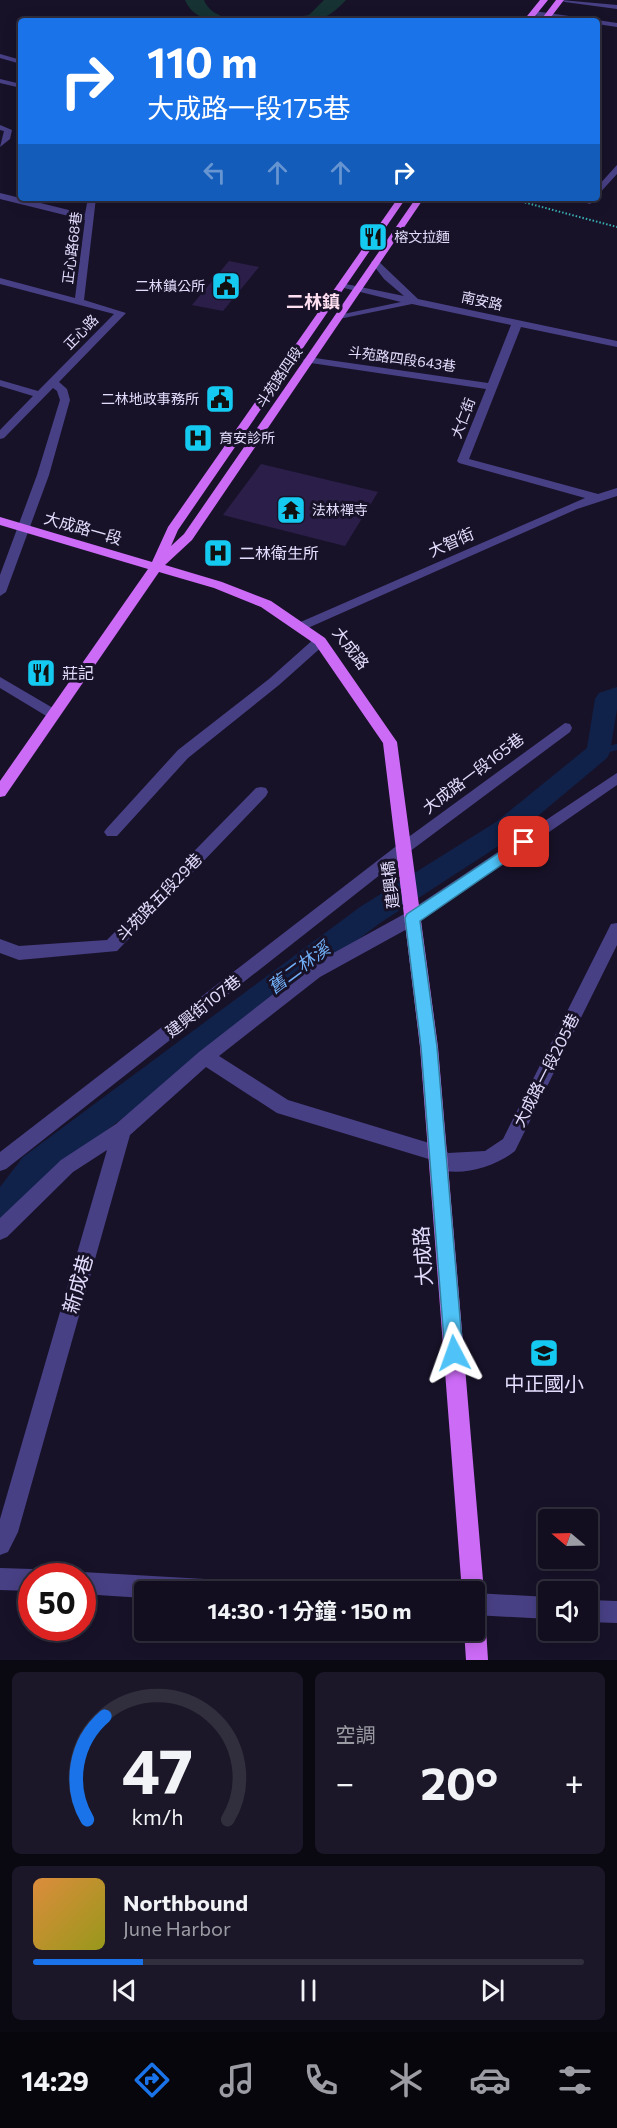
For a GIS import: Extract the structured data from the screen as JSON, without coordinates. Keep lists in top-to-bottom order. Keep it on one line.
{"streets":{"main road":["斗苑路四段","大成路一段","大成路","建興橋"],"street":["正心路68巷","南安路","正心路","斗苑路四段643巷","大仁街","大智街","大成路一段165巷","斗苑路五段29巷","建興街107巷","大成路一段205巷","新成巷"]},"crossings":[["正心路68巷","正心路"],["南安路","斗苑路四段"],["南安路","大仁街"],["斗苑路四段643巷","斗苑路四段"],["斗苑路四段643巷","大仁街"],["斗苑路四段","大成路一段"],["斗苑路四段","大成路"],["大仁街","大智街"],["大成路一段","大成路"],["大智街","大成路"],["大成路","大成路一段165巷"],["大成路","建興橋"],["大成路","建興街107巷"],["大成路","大成路一段205巷"],["大成路一段165巷","建興橋"],["大成路一段165巷","建興街107巷"],["建興橋","建興街107巷"]],"districts":["二林鎮"],"water":["舊二林溪"],"places":{"restaurant":["榕文拉麵","莊記"],"public building":["二林鎮公所","二林地政事務所"],"hospital":["育安診所","二林衛生所"],"temple":["法林禪寺"],"school or university":["中正國小"]},"north":"left","page":{"turn":["110 m","大成路一段175巷"],"limit":"50","trip":"14:30 · 1 分鐘 · 150 m","tile":"空調","heat":["−","20°","+"],"song":["Northbound","June Harbor"],"tabs":"14:29","gauge":["47","km/h"]}}
